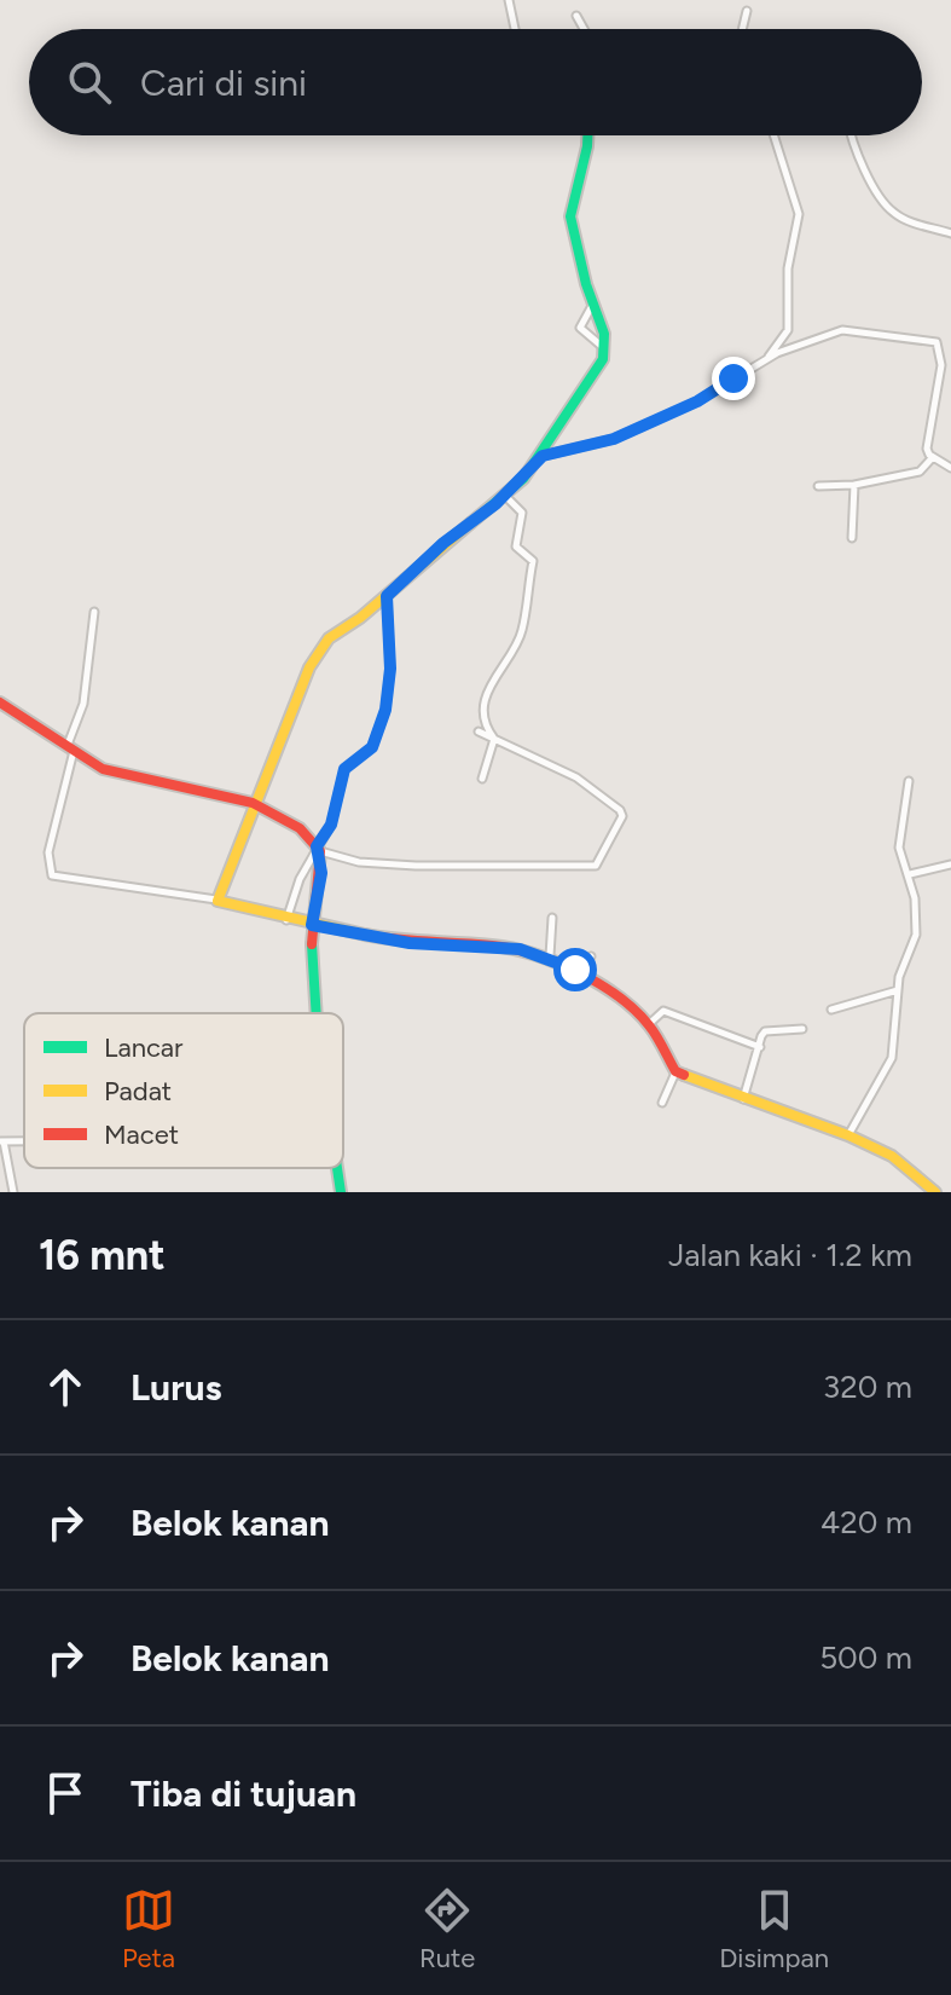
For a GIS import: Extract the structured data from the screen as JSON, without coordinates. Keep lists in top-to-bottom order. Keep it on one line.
{"legend":["Lancar","Padat","Macet"],"page":{"search":"Cari di sini","heading":["16 mnt","Jalan kaki · 1.2 km"],"list":[["Lurus","320 m"],["Belok kanan","420 m"],["Belok kanan","500 m"],"Tiba di tujuan"],"nav":["Peta","Rute","Disimpan"]}}
